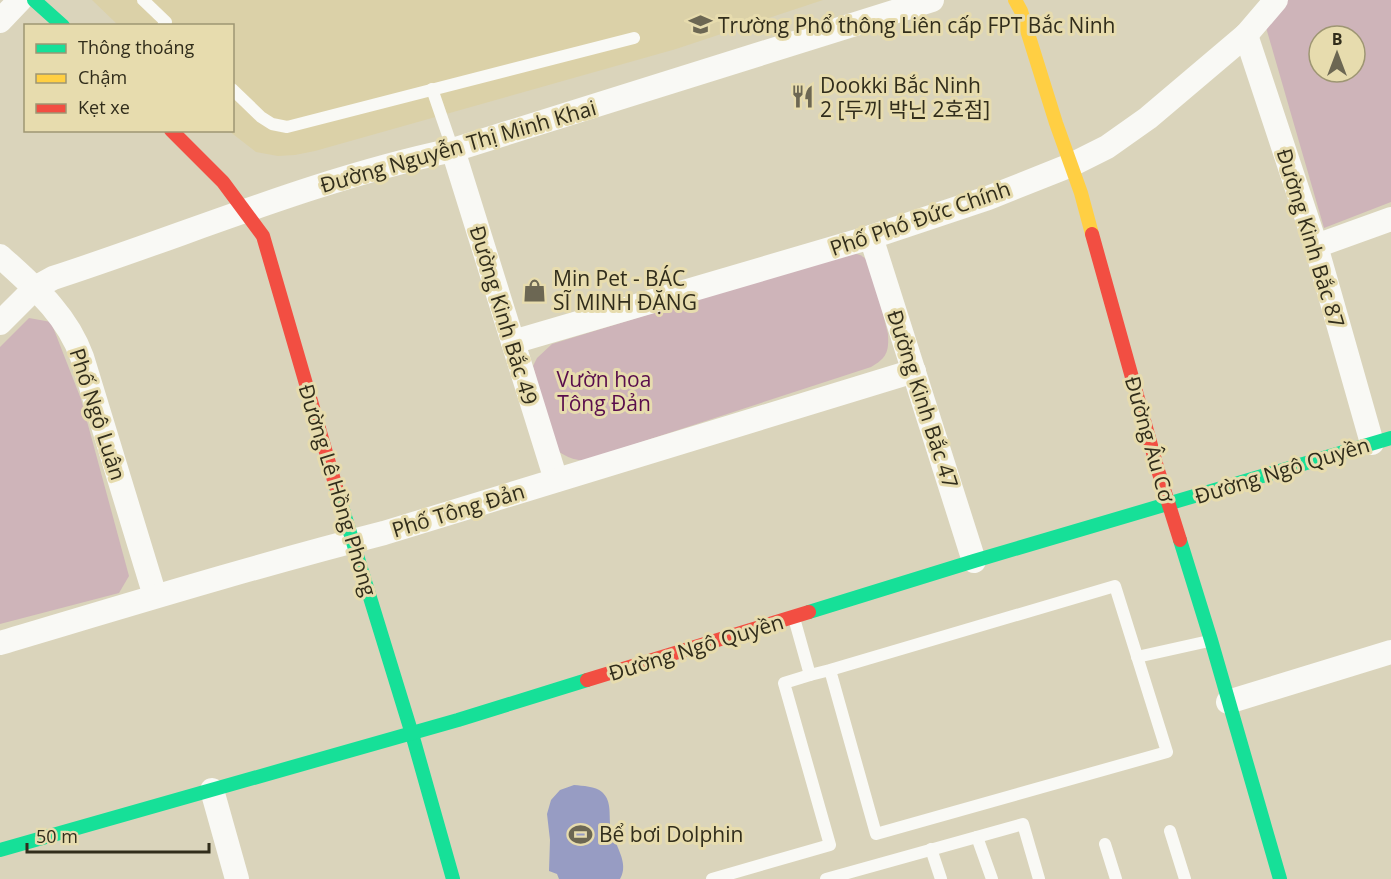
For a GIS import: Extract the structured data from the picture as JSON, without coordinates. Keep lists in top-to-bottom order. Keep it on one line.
{"streets":{"street":["Đường Nguyễn Thị Minh Khai","Phố Phó Đức Chính","Đường Kinh Bắc 87","Đường Kinh Bắc 49","Đường Kinh Bắc 47","Phố Ngô Luân","Đường Âu Cơ","Đường Ngô Quyền","Đường Lê Hồng Phong","Phố Tông Đản"]},"crossings":[["Đường Nguyễn Thị Minh Khai","Đường Kinh Bắc 49"],["Đường Nguyễn Thị Minh Khai","Phố Ngô Luân"],["Đường Nguyễn Thị Minh Khai","Đường Lê Hồng Phong"],["Phố Phó Đức Chính","Đường Kinh Bắc 87"],["Phố Phó Đức Chính","Đường Kinh Bắc 49"],["Phố Phó Đức Chính","Đường Kinh Bắc 47"],["Phố Phó Đức Chính","Đường Âu Cơ"],["Đường Kinh Bắc 87","Đường Ngô Quyền"],["Đường Kinh Bắc 49","Phố Tông Đản"],["Đường Kinh Bắc 47","Đường Ngô Quyền"],["Đường Kinh Bắc 47","Phố Tông Đản"],["Phố Ngô Luân","Phố Tông Đản"],["Đường Âu Cơ","Đường Ngô Quyền"],["Đường Ngô Quyền","Đường Lê Hồng Phong"],["Đường Lê Hồng Phong","Phố Tông Đản"]],"parks":["Vườn hoa Tông Đản"],"places":{"school or university":["Trường Phổ thông Liên cấp FPT Bắc Ninh"],"restaurant":["Dookki Bắc Ninh 2 [두끼 박닌 2호점]"],"shop":["Min Pet - BÁC SĨ MINH ĐẶNG"],"sports":["Bể bơi Dolphin"]},"legend":["Thông thoáng","Chậm","Kẹt xe"],"scale_bar":"50 m","north":"top"}
